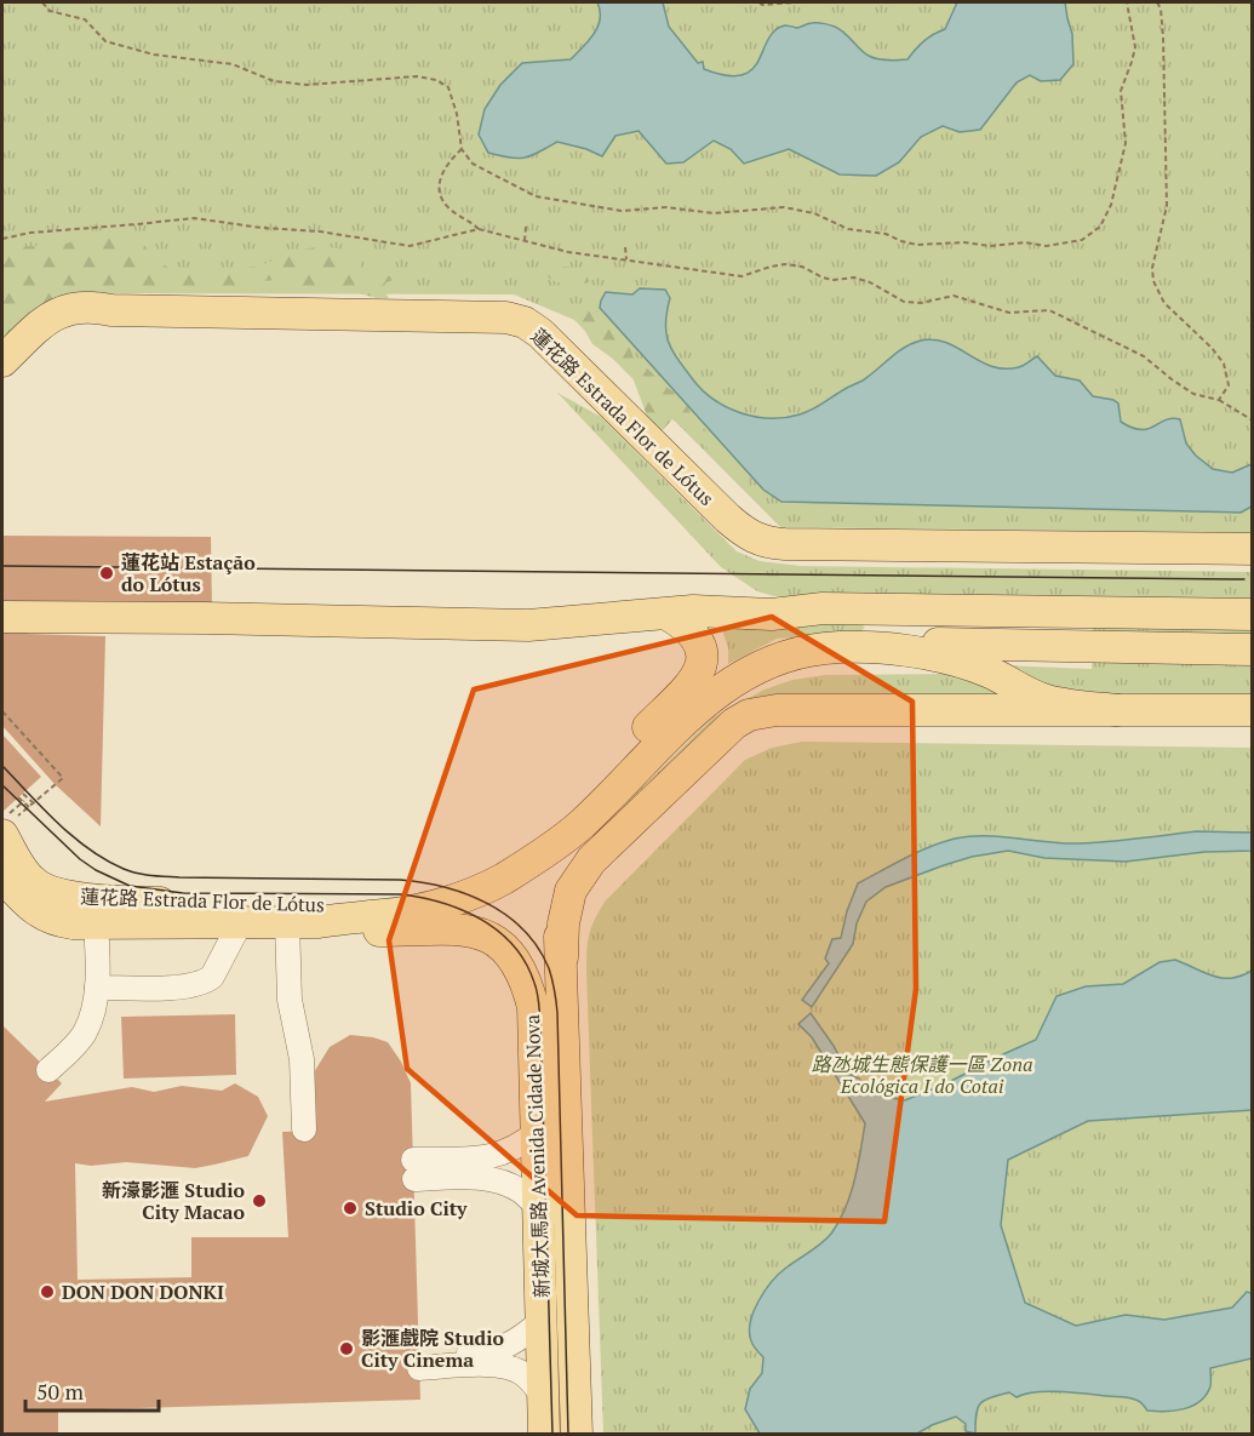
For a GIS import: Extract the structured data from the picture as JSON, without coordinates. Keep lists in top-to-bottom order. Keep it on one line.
{"streets":{"main road":["蓮花路 Estrada Flor de Lótus","新城大馬路 Avenida Cidade Nova"]},"crossings":[["蓮花路 Estrada Flor de Lótus","新城大馬路 Avenida Cidade Nova"]],"parks":["路氹城生態保護一區 Zona Ecológica I do Cotai"],"places":["蓮花站 Estação do Lótus","新濠影滙 Studio City Macao","Studio City","DON DON DONKI","影滙戲院 Studio City Cinema"],"scale_bar":"50 m"}
